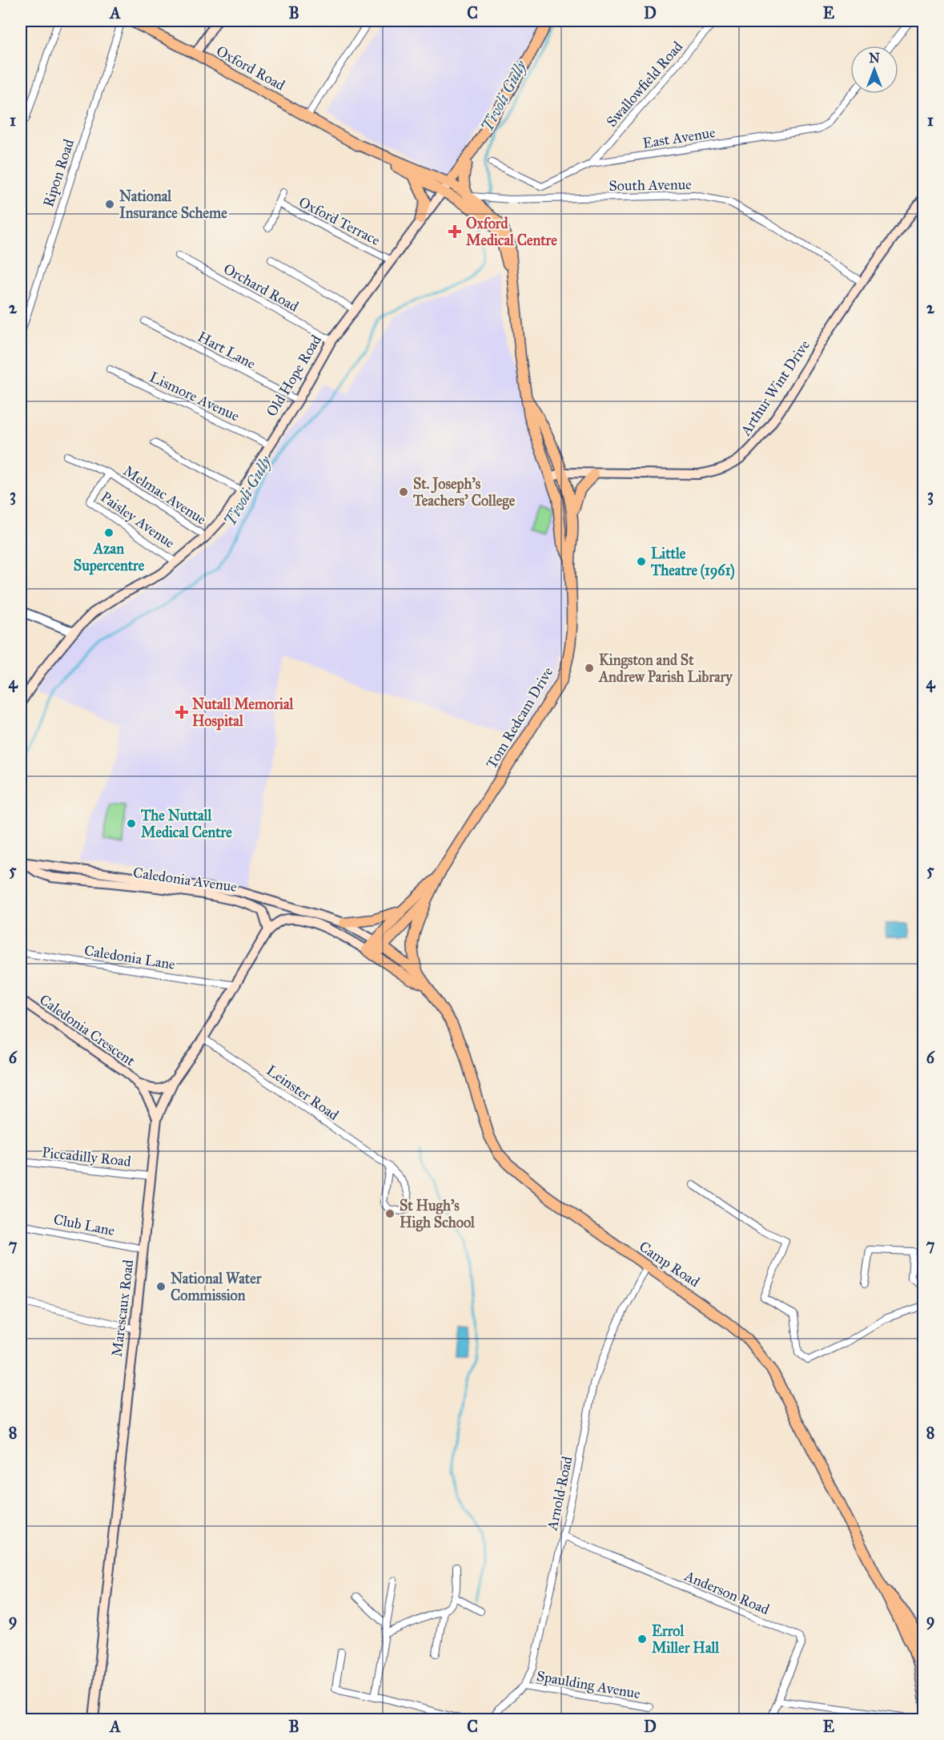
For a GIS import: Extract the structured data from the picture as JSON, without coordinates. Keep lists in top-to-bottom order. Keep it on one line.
{"streets":{"main road":["Oxford Road","Old Hope Road","Arthur Wint Drive","Tom Redcam Drive","Caledonia Avenue","Caledonia Crescent","Camp Road","Marescaux Road"],"street":["Swallowfield Road","East Avenue","Ripon Road","South Avenue","Oxford Terrace","Orchard Road","Hart Lane","Lismore Avenue","Melmac Avenue","Paisley Avenue","Caledonia Lane","Leinster Road","Piccadilly Road","Club Lane","Arnold Road","Anderson Road","Spaulding Avenue"]},"crossings":[["Oxford Road","Old Hope Road"],["Oxford Road","Tom Redcam Drive"],["Swallowfield Road","East Avenue"],["South Avenue","Arthur Wint Drive"],["South Avenue","Tom Redcam Drive"],["Oxford Terrace","Old Hope Road"],["Orchard Road","Old Hope Road"],["Hart Lane","Old Hope Road"],["Old Hope Road","Lismore Avenue"],["Old Hope Road","Melmac Avenue"],["Old Hope Road","Paisley Avenue"],["Old Hope Road","Tom Redcam Drive"],["Arthur Wint Drive","Tom Redcam Drive"],["Melmac Avenue","Paisley Avenue"],["Tom Redcam Drive","Caledonia Avenue"],["Tom Redcam Drive","Camp Road"],["Caledonia Avenue","Camp Road"],["Caledonia Avenue","Marescaux Road"],["Caledonia Lane","Marescaux Road"],["Caledonia Crescent","Marescaux Road"],["Leinster Road","Marescaux Road"],["Piccadilly Road","Marescaux Road"],["Club Lane","Marescaux Road"],["Camp Road","Arnold Road"],["Arnold Road","Anderson Road"],["Arnold Road","Spaulding Avenue"]],"water":["Tivoli Gully"],"places":{"other":["National Insurance Scheme","St. Joseph's Teachers' College","Azan Supercentre","Little Theatre (1961)","Kingston and St Andrew Parish Library","The Nuttall Medical Centre","St Hugh's High School","National Water Commission","Errol Miller Hall"],"health":["Oxford Medical Centre","Nutall Memorial Hospital"]},"north":"top","grid":{"columns":["A","B","C","D","E"],"rows":["1","2","3","4","5","6","7","8","9"]}}
